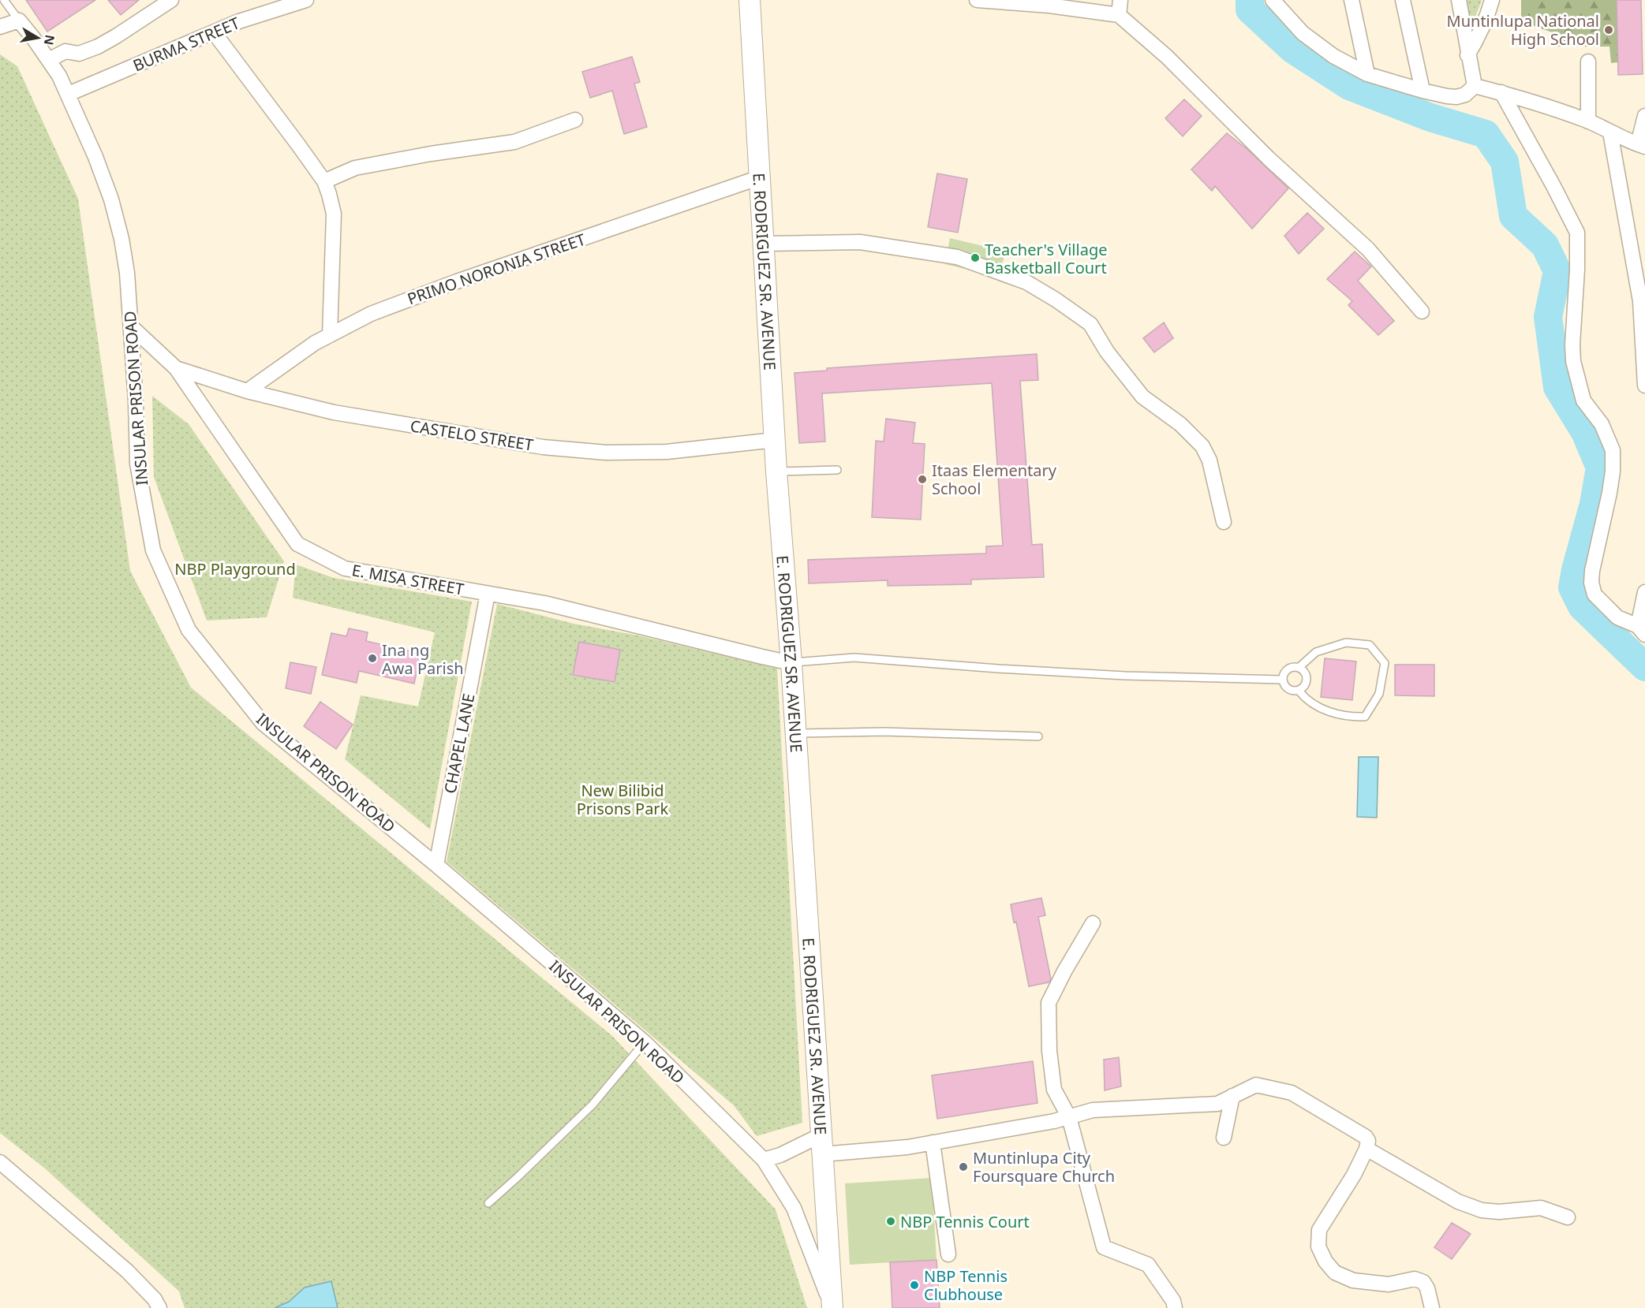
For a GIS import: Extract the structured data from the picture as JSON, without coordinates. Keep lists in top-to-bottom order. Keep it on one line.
{"streets":{"street":["BURMA STREET","PRIMO NORONIA STREET","E. RODRIGUEZ SR. AVENUE","INSULAR PRISON ROAD","CASTELO STREET","E. MISA STREET","CHAPEL LANE"]},"crossings":[["BURMA STREET","INSULAR PRISON ROAD"],["PRIMO NORONIA STREET","E. RODRIGUEZ SR. AVENUE"],["PRIMO NORONIA STREET","CASTELO STREET"],["E. RODRIGUEZ SR. AVENUE","INSULAR PRISON ROAD"],["E. RODRIGUEZ SR. AVENUE","CASTELO STREET"],["E. RODRIGUEZ SR. AVENUE","E. MISA STREET"],["INSULAR PRISON ROAD","E. MISA STREET"],["INSULAR PRISON ROAD","CHAPEL LANE"],["CASTELO STREET","E. MISA STREET"],["E. MISA STREET","CHAPEL LANE"]],"parks":["NBP Playground","New Bilibid Prisons Park"],"places":["Muntinlupa National High School","Teacher's Village Basketball Court","Itaas Elementary School","Ina ng Awa Parish","Muntinlupa City Foursquare Church","NBP Tennis Court","NBP Tennis Clubhouse"],"north":"right"}
